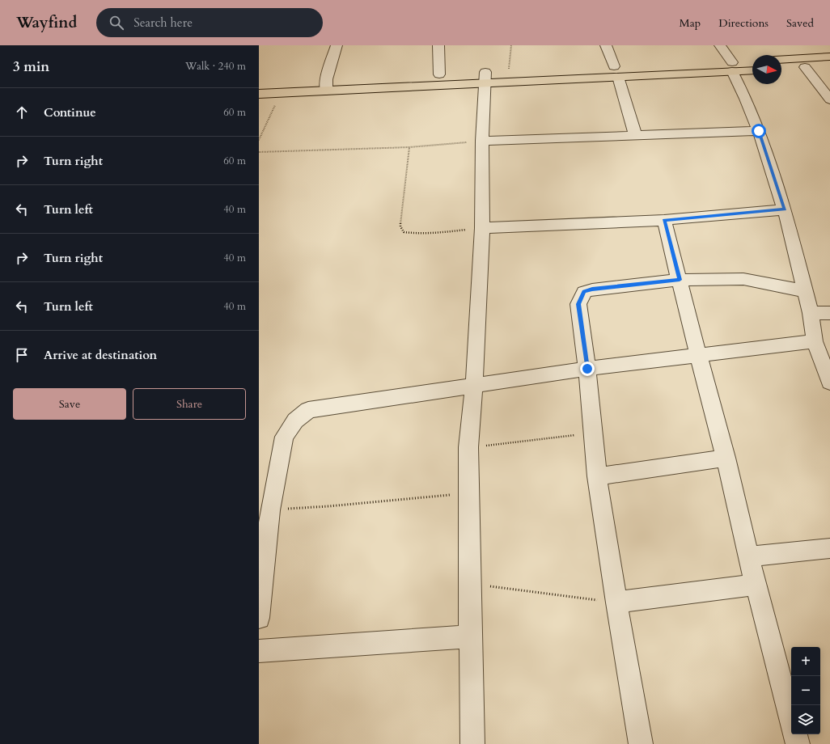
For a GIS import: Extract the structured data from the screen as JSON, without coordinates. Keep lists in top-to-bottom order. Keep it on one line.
{"north":"right","page":{"header":"Wayfind","search":"Search here","nav":["Map","Directions","Saved"],"heading":["3 min","Walk · 240 m"],"list":[["Continue","60 m"],["Turn right","60 m"],["Turn left","40 m"],["Turn right","40 m"],["Turn left","40 m"],"Arrive at destination"],"buttons":["Save","Share"],"map_buttons":["+","−"]}}
